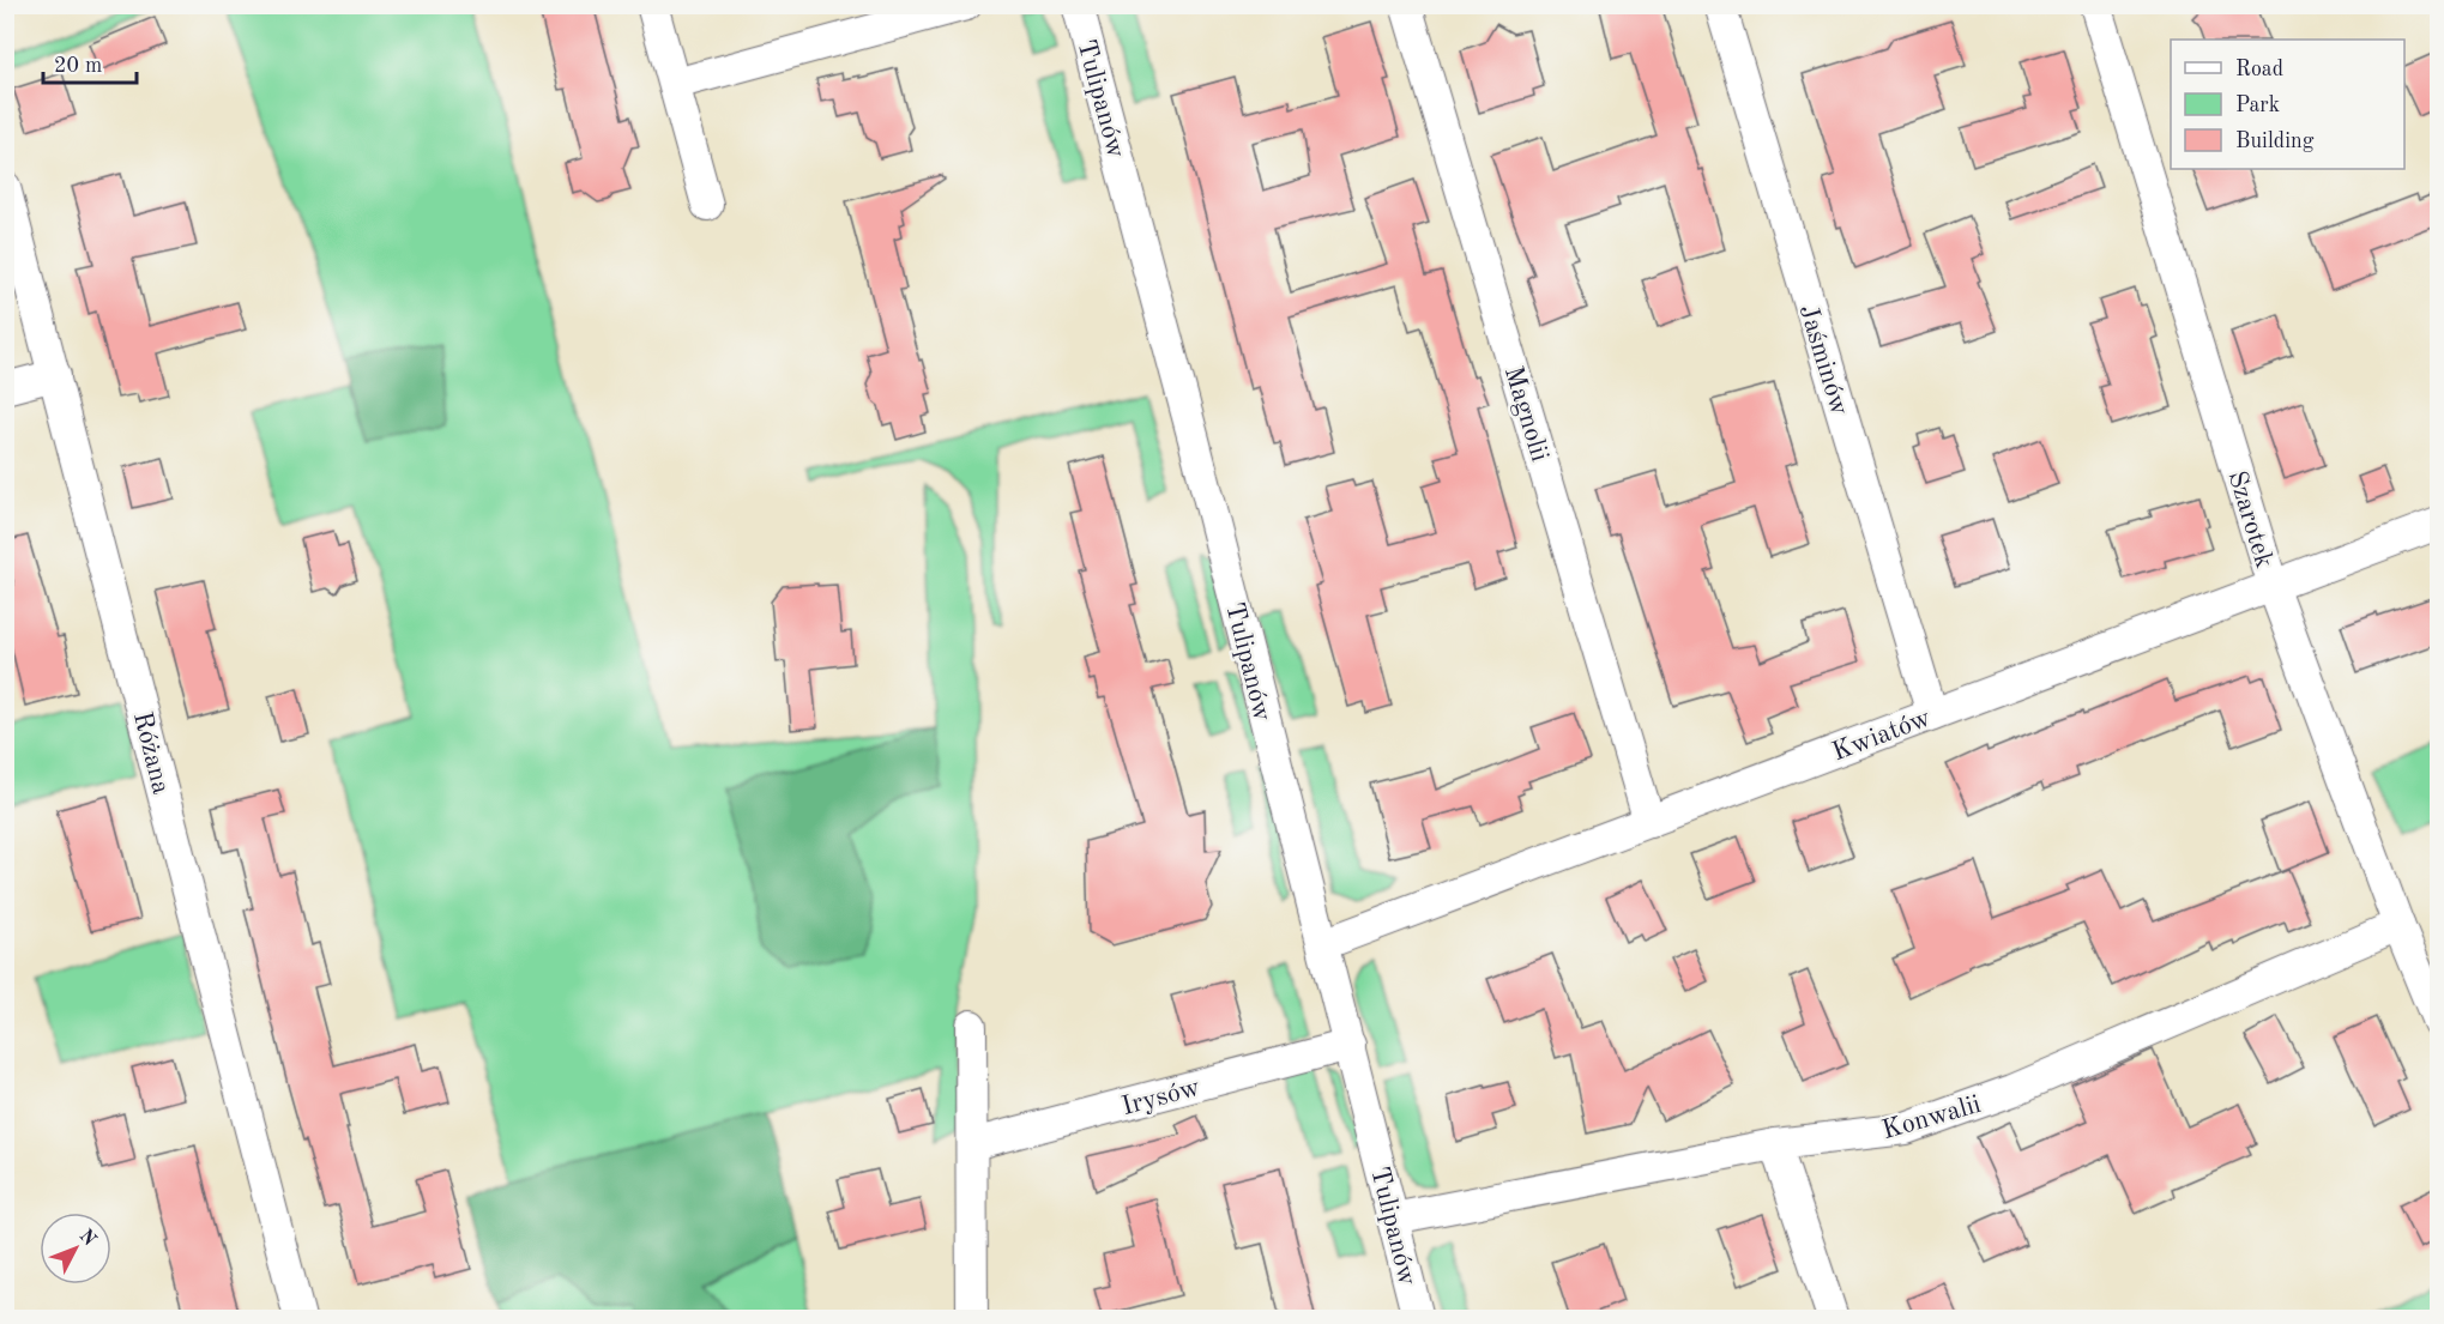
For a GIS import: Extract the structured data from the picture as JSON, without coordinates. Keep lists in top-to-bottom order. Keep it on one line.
{"streets":{"street":["Tulipanów","Jaśminów","Magnolii","Szarotek","Kwiatów","Różana","Irysów","Konwalii"]},"crossings":[["Tulipanów","Kwiatów"],["Tulipanów","Irysów"],["Tulipanów","Konwalii"],["Jaśminów","Kwiatów"],["Magnolii","Kwiatów"],["Szarotek","Kwiatów"],["Szarotek","Konwalii"]],"legend":["Road","Park","Building"],"scale_bar":"20 m","north":"top right"}
